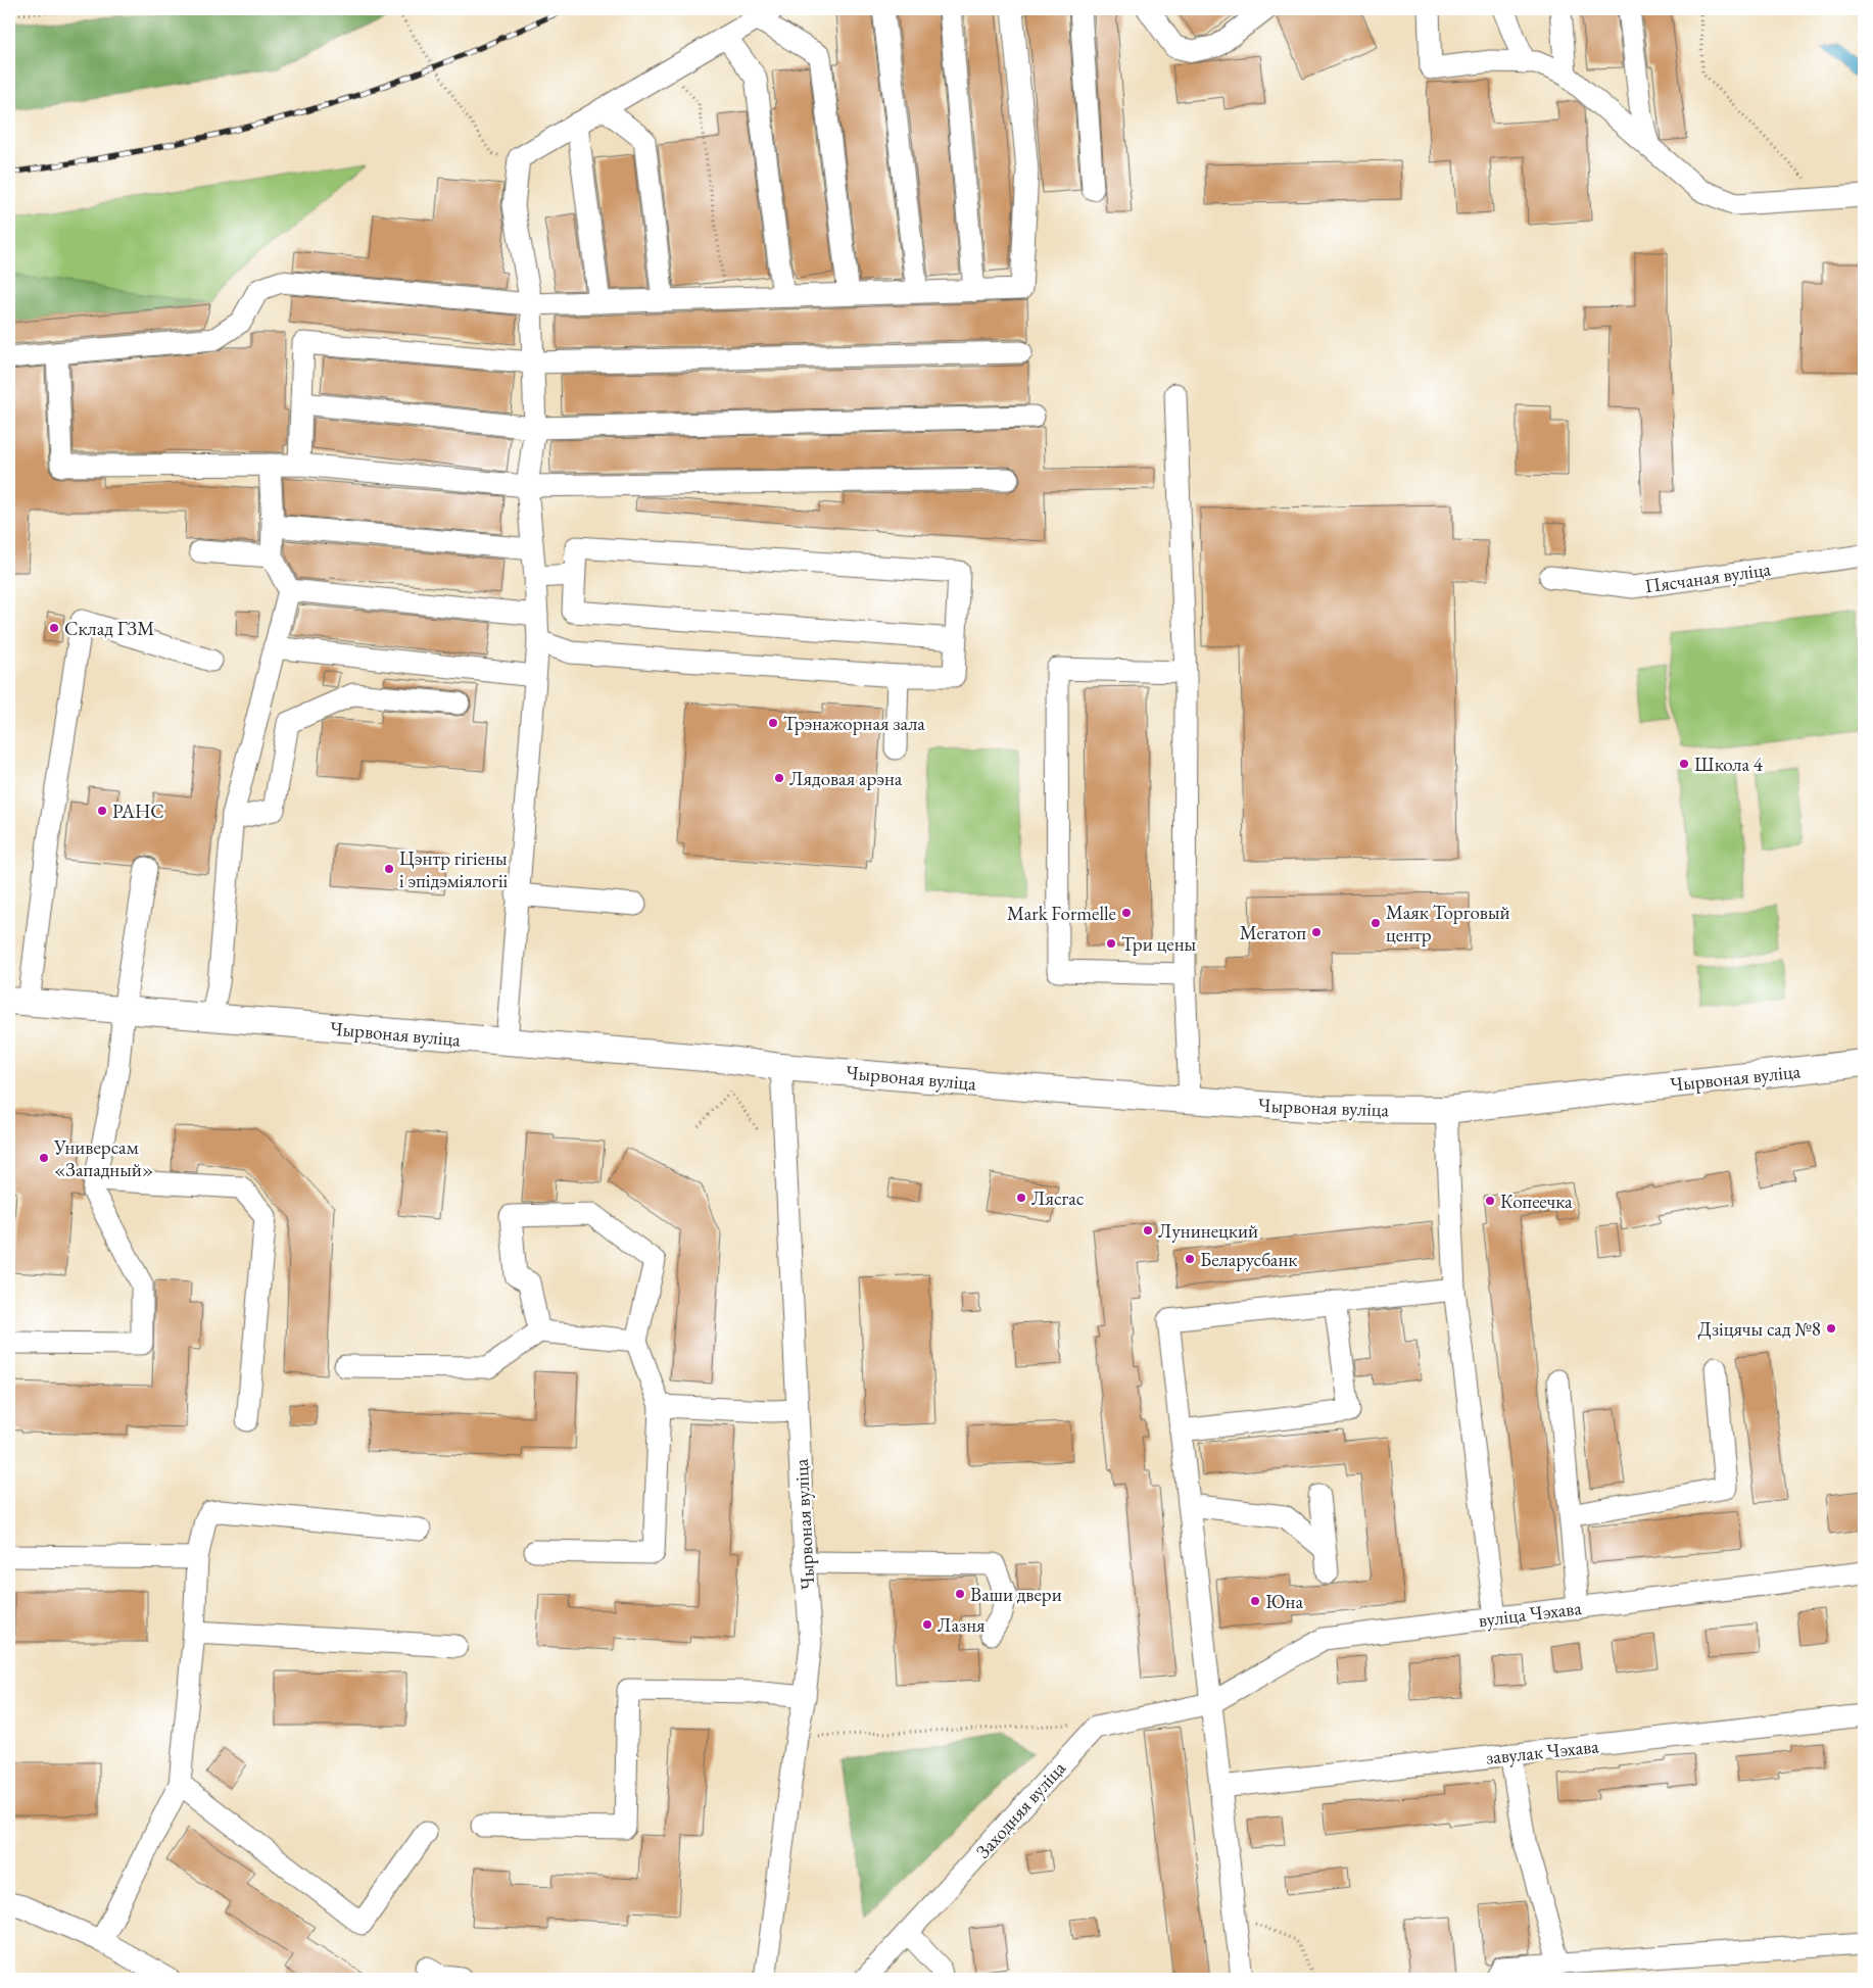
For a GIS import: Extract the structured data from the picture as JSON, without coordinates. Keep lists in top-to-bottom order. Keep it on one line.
{"streets":{"main road":["Чырвоная вуліца"],"street":["Пясчаная вуліца","вуліца Чэхава","завулак Чэхава","Заходняя вуліца"]},"crossings":[["вуліца Чэхава","Заходняя вуліца"]],"places":["Склад ГЗМ","Трэнажорная зала","Школа 4","Лядовая арэна","РАНС","Цэнтр гігіены і эпідэміялогіі","Mark Formelle","Маяк Торговый центр","Мегатоп","Три цены","Универсам «Западный»","Лясгас","Копеечка","Лунинецкий","Беларусбанк","Дзіцячы сад №8","Ваши двери","Юна","Лазня"]}
